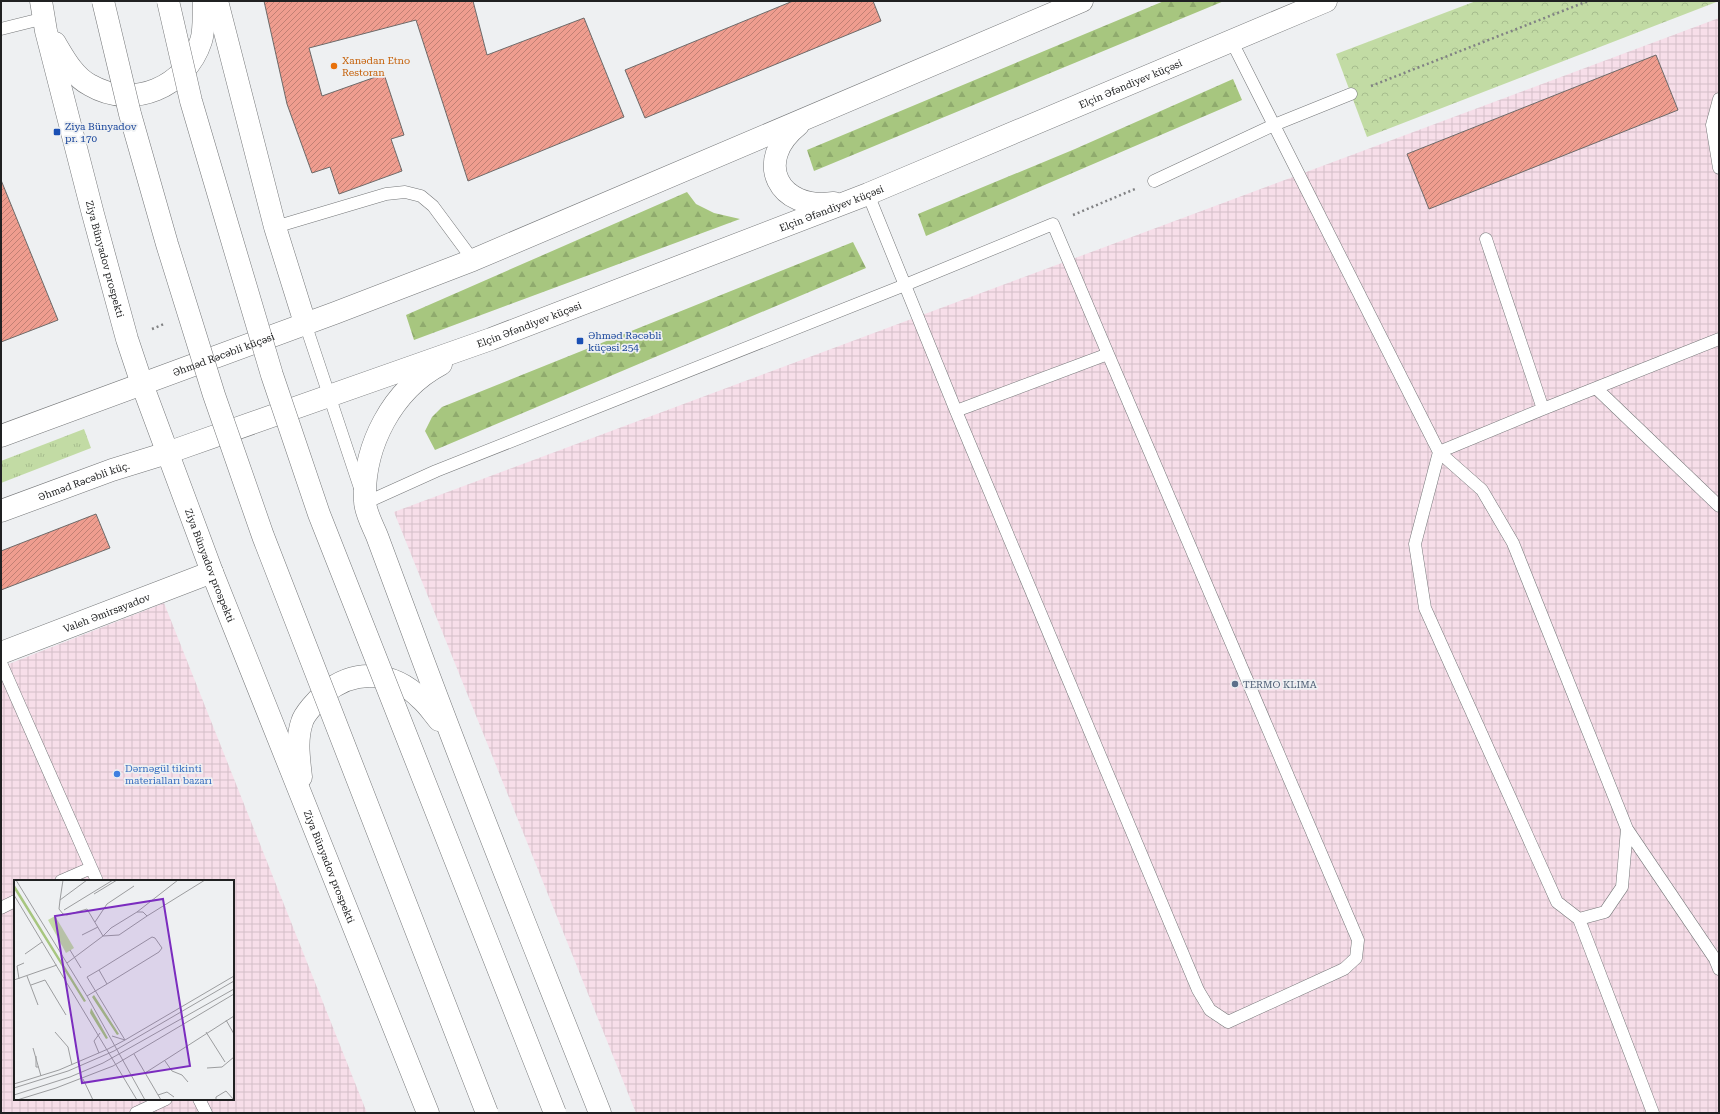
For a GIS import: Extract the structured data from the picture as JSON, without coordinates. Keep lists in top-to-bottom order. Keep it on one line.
{"streets":{"main road":["Elçin Əfəndiyev küçəsi","Ziya Bünyadov prospekti","Əhməd Rəcəbli küçəsi","Əhməd Rəcəbli küç.","Valeh Əmirsayadov"]},"crossings":[["Ziya Bünyadov prospekti","Əhməd Rəcəbli küçəsi"],["Ziya Bünyadov prospekti","Əhməd Rəcəbli küç."],["Ziya Bünyadov prospekti","Valeh Əmirsayadov"]],"places":{"other":["Xanədan Etno Restoran","TERMO KLIMA","Dərnəgül tikinti materialları bazarı"],"transit":["Ziya Bünyadov pr. 170","Əhməd Rəcəbli küçəsi 254"]}}
